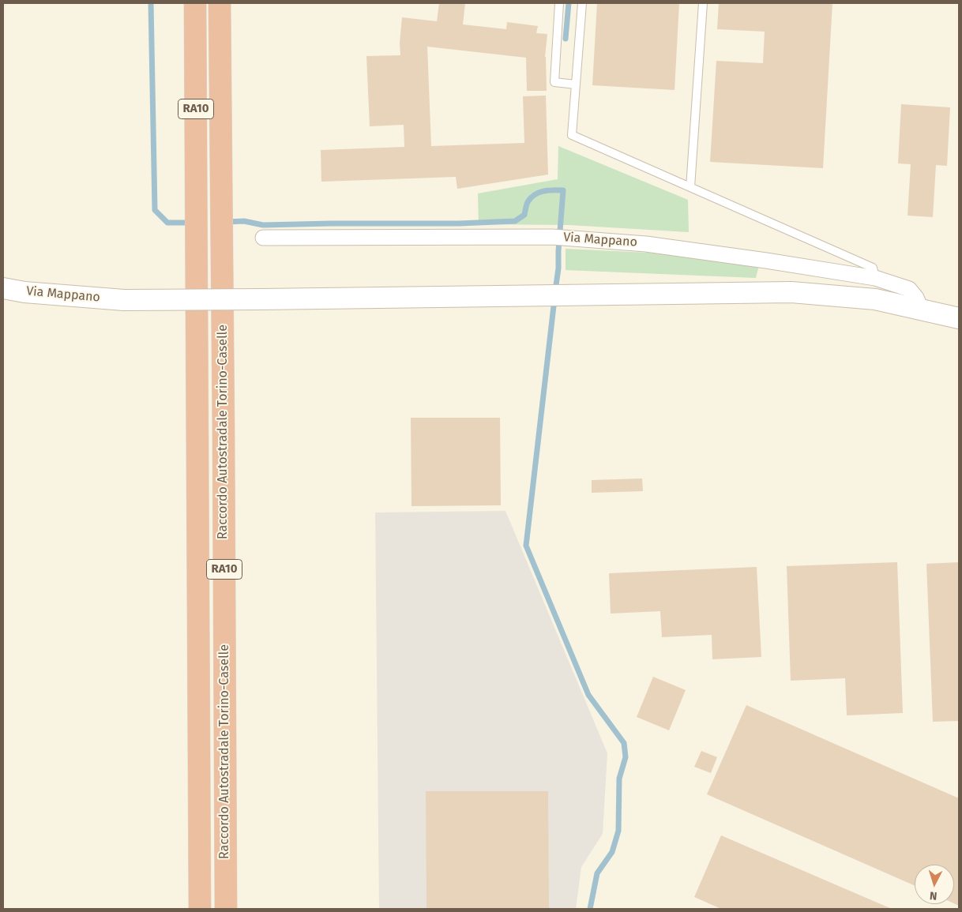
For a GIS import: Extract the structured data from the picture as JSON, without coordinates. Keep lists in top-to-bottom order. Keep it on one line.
{"streets":{"highway":["RA10","Raccordo Autostradale Torino-Caselle"],"street":["Via Mappano"]},"north":"bottom"}
